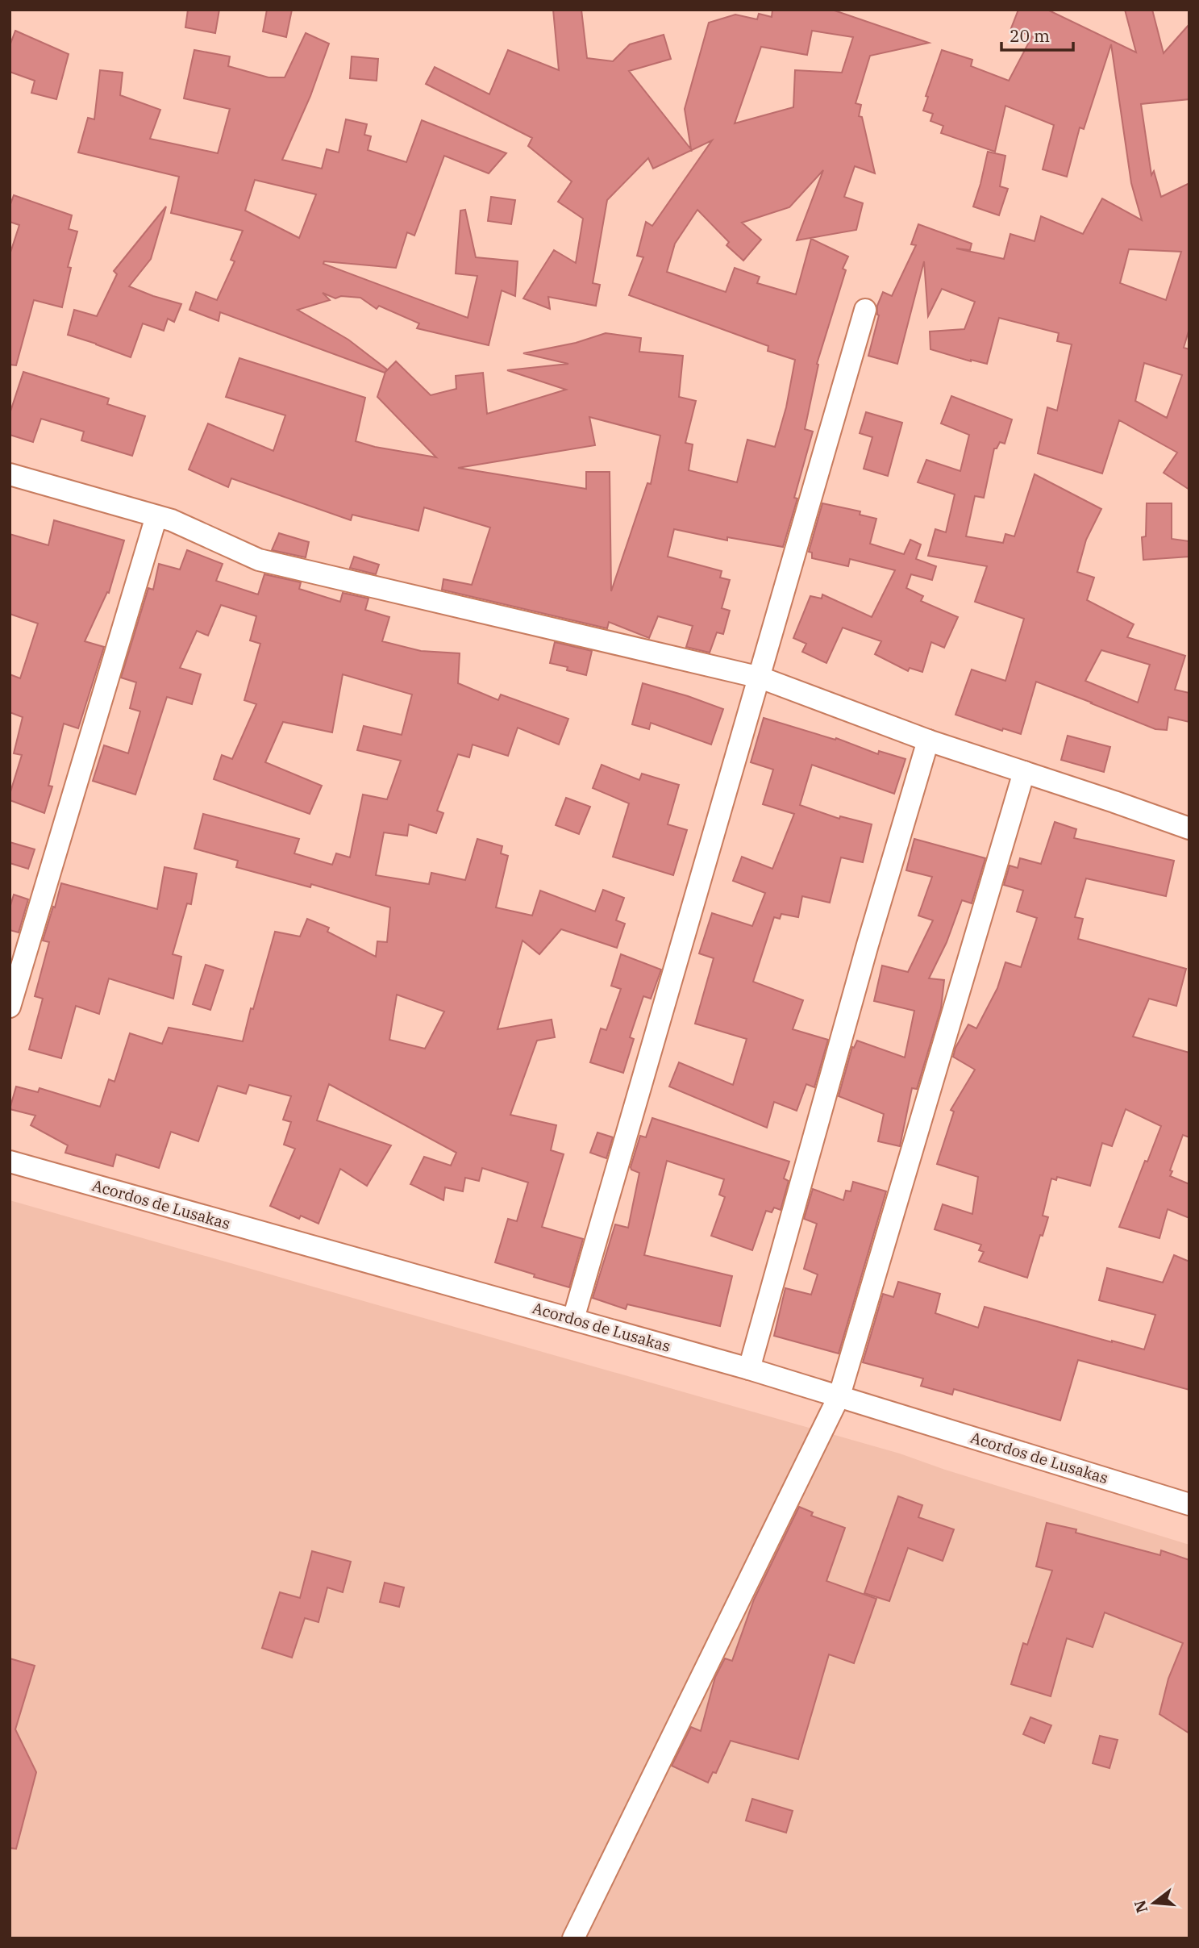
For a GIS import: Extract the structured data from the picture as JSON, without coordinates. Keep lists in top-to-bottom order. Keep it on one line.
{"streets":{"street":["Acordos de Lusakas"]},"scale_bar":"20 m","north":"left"}
